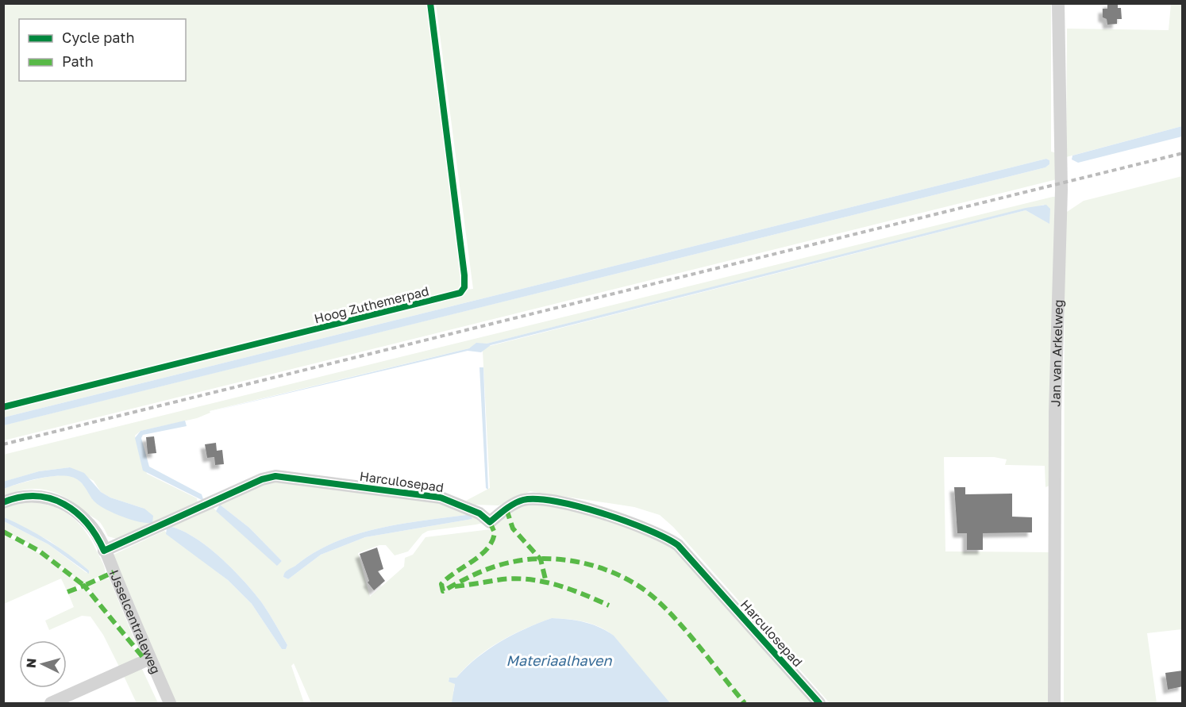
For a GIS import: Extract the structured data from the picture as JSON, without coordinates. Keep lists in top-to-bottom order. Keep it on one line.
{"streets":{"street":["Jan van Arkelweg","Harculosepad","IJsselcentraleweg"],"cycle path":["Hoog Zuthemerpad"]},"crossings":[["Harculosepad","IJsselcentraleweg"]],"water":["Materiaalhaven"],"legend":["Cycle path","Path"],"north":"left"}
